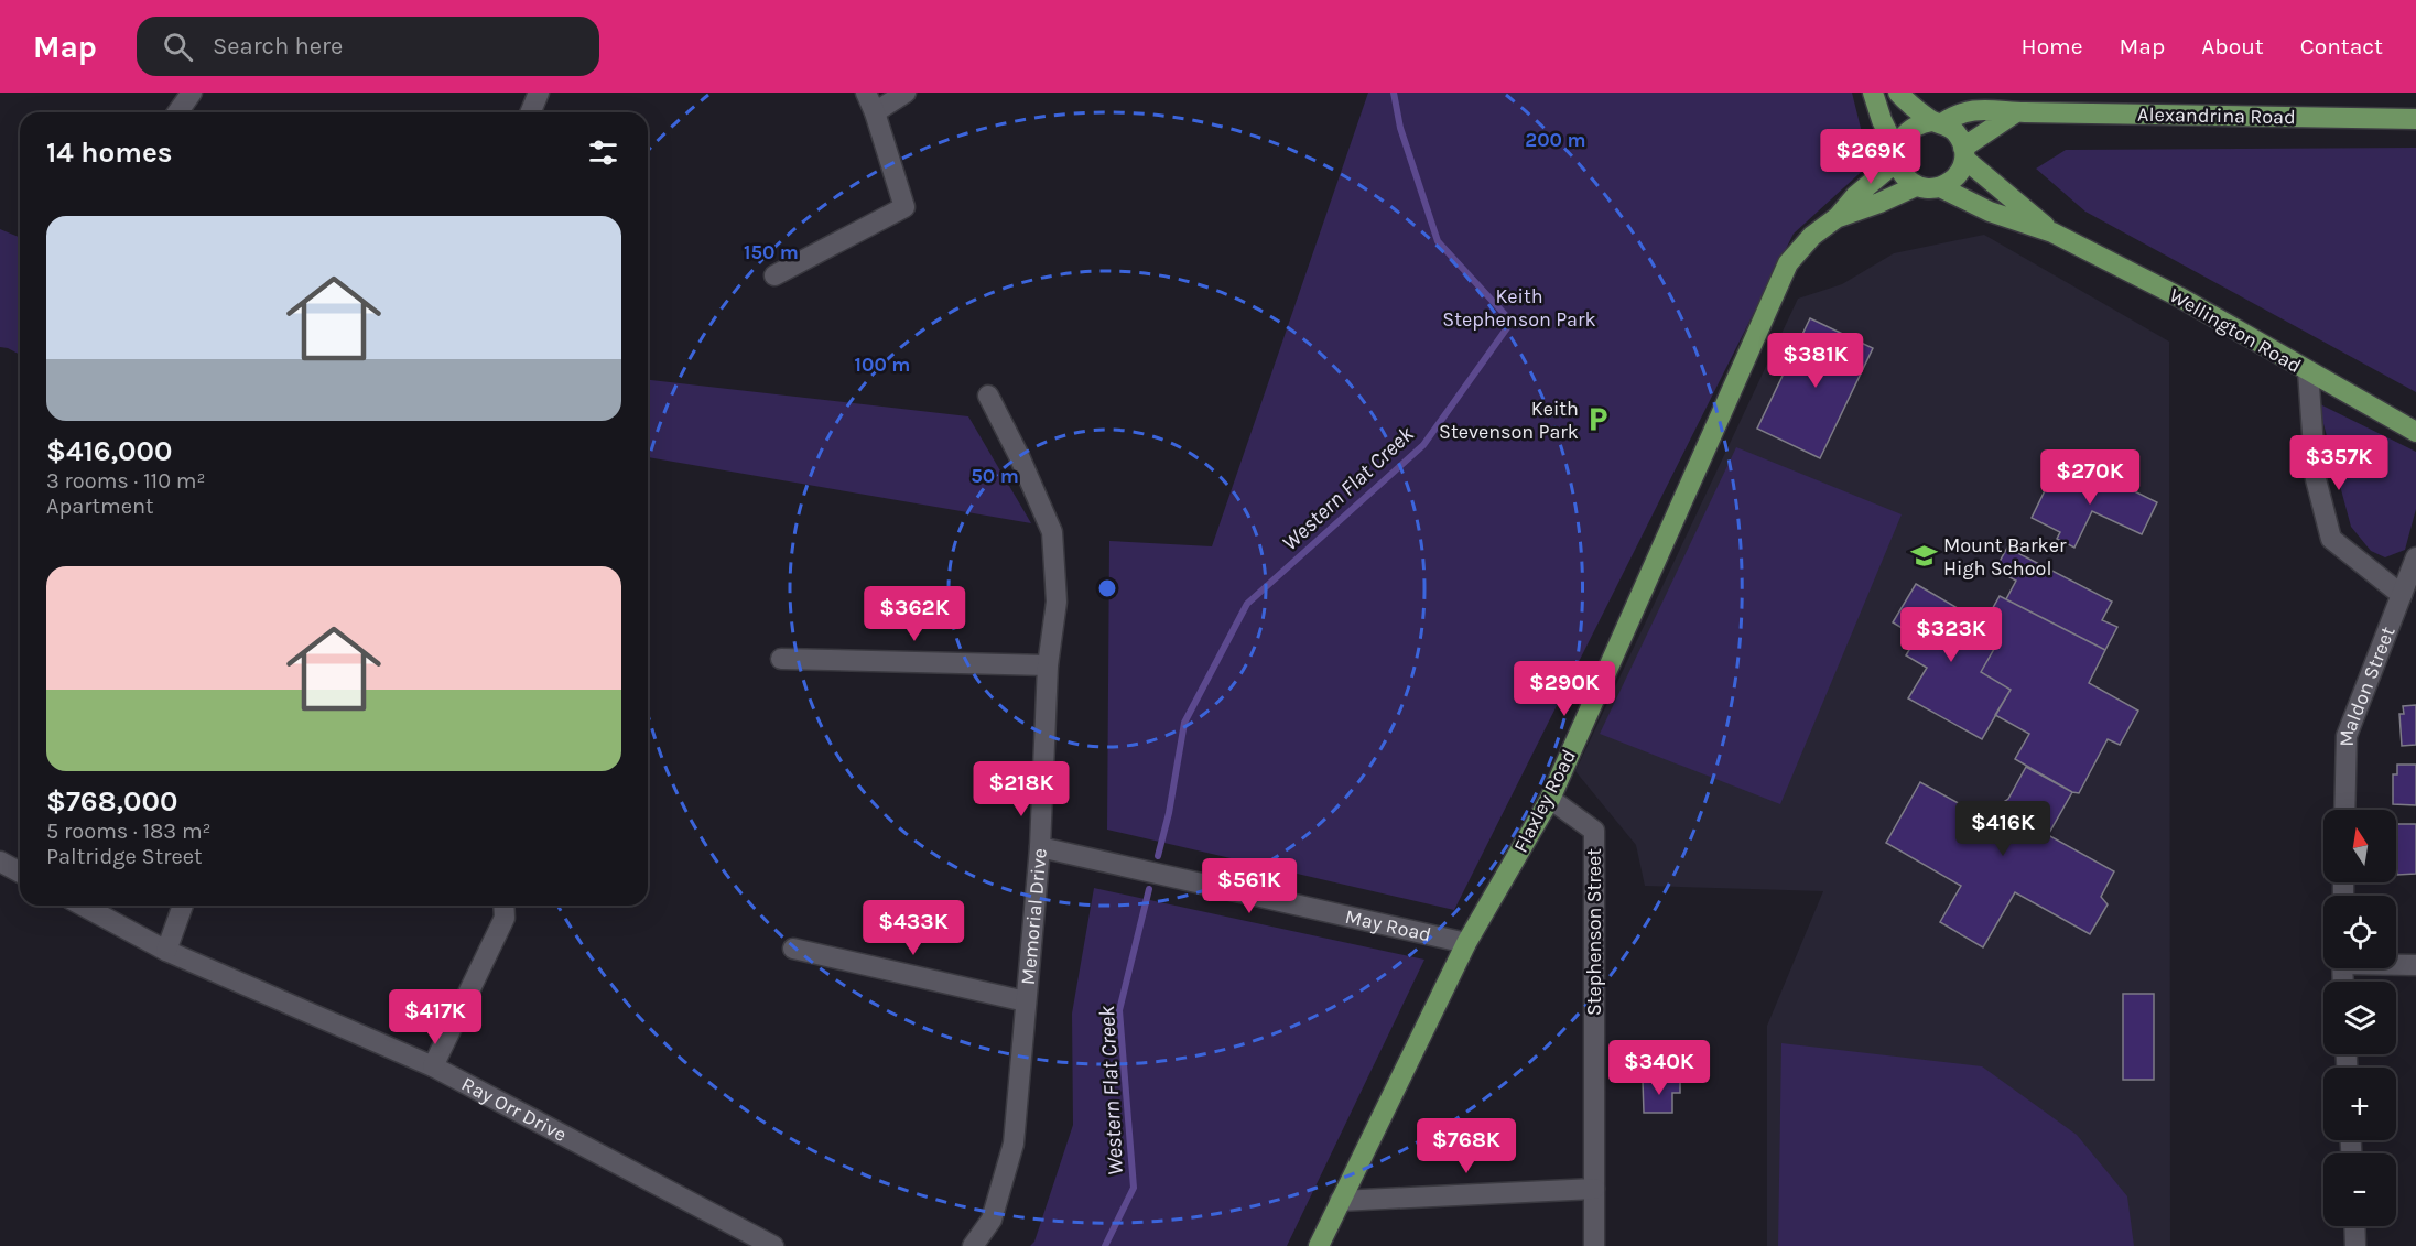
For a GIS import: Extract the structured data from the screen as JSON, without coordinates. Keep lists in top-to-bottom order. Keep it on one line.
{"streets":{"main road":["Alexandrina Road","Wellington Road","Flaxley Road"],"street":["Maldon Street","Memorial Drive","May Road","Stephenson Street","Ray Orr Drive"]},"crossings":[["Alexandrina Road","Wellington Road"],["Alexandrina Road","Flaxley Road"],["Wellington Road","Flaxley Road"],["Flaxley Road","May Road"],["Flaxley Road","Stephenson Street"],["Memorial Drive","May Road"]],"water":["Western Flat Creek"],"parks":["Keith Stephenson Park"],"places":{"parking":["Keith Stevenson Park"],"school or university":["Mount Barker High School"]},"north":"top","page":{"header":"Map","search":"Search here","nav":["Home","Map","About","Contact"],"heading":"14 homes","price":["$269K","$381K","$357K","$270K","$362K","$323K","$290K","$218K","$416K","$561K","$433K","$417K","$340K","$768K"],"list":[{"name":"$416,000","note":"3 rooms · 110 m² · Apartment"},{"name":"$768,000","note":"5 rooms · 183 m² · Paltridge Street"}],"map_buttons":["+","−"]},"rings":["200 m","150 m","100 m","50 m"]}
